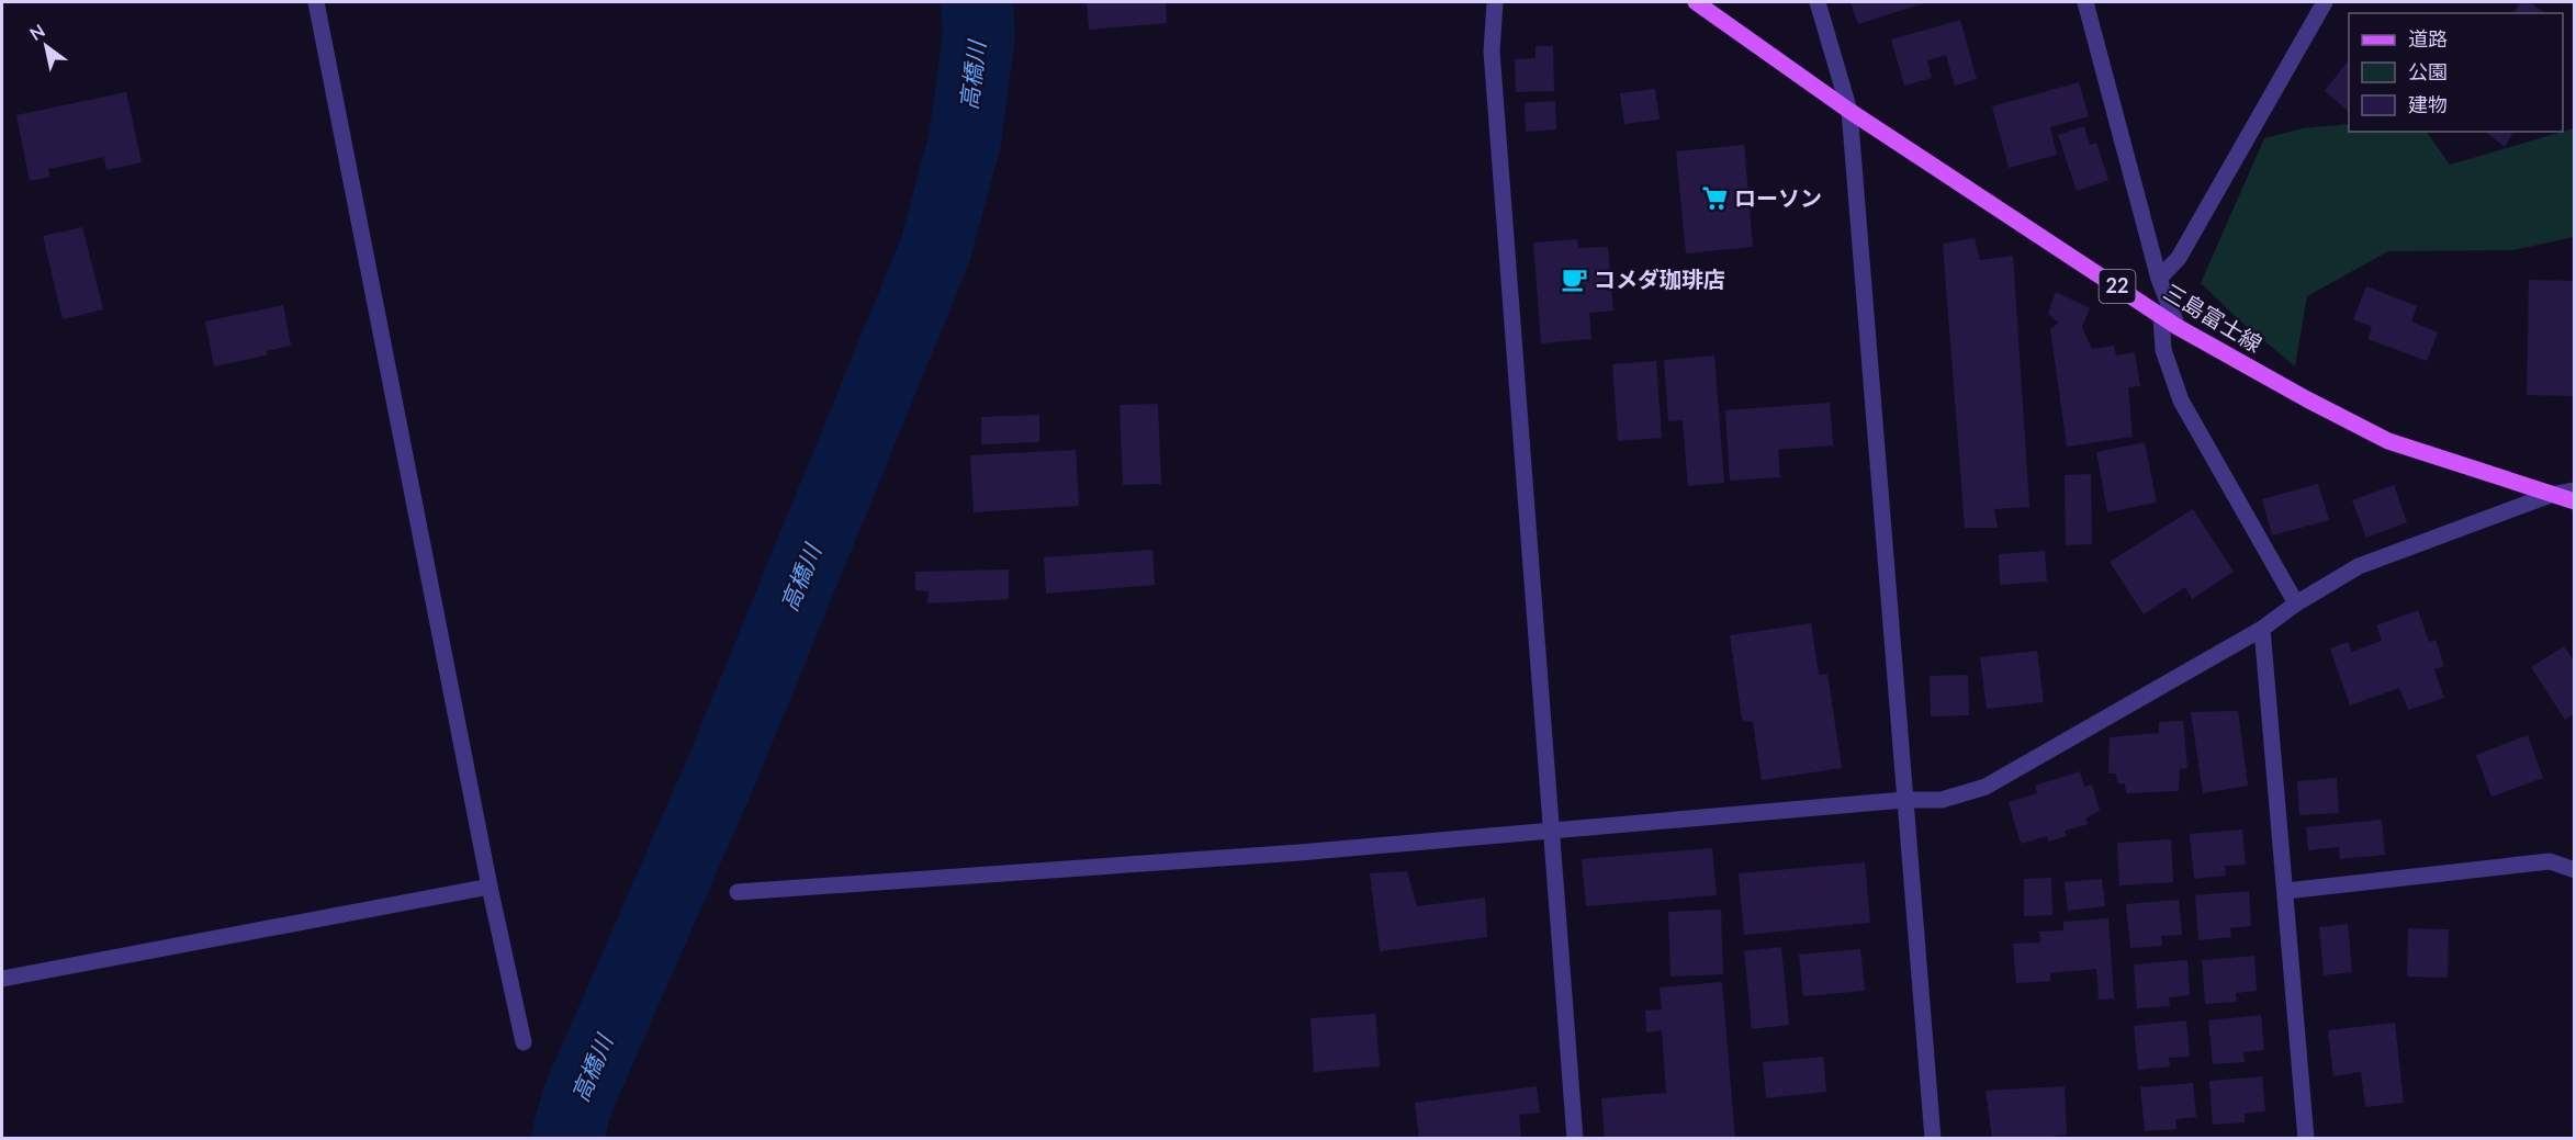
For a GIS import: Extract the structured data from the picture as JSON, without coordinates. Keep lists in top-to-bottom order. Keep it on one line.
{"streets":{"main road":["22","三島富士線"]},"water":["高橋川"],"places":{"supermarket":["ローソン"],"cafe":["コメダ珈琲店"]},"legend":["道路","公園","建物"],"north":"top left"}
